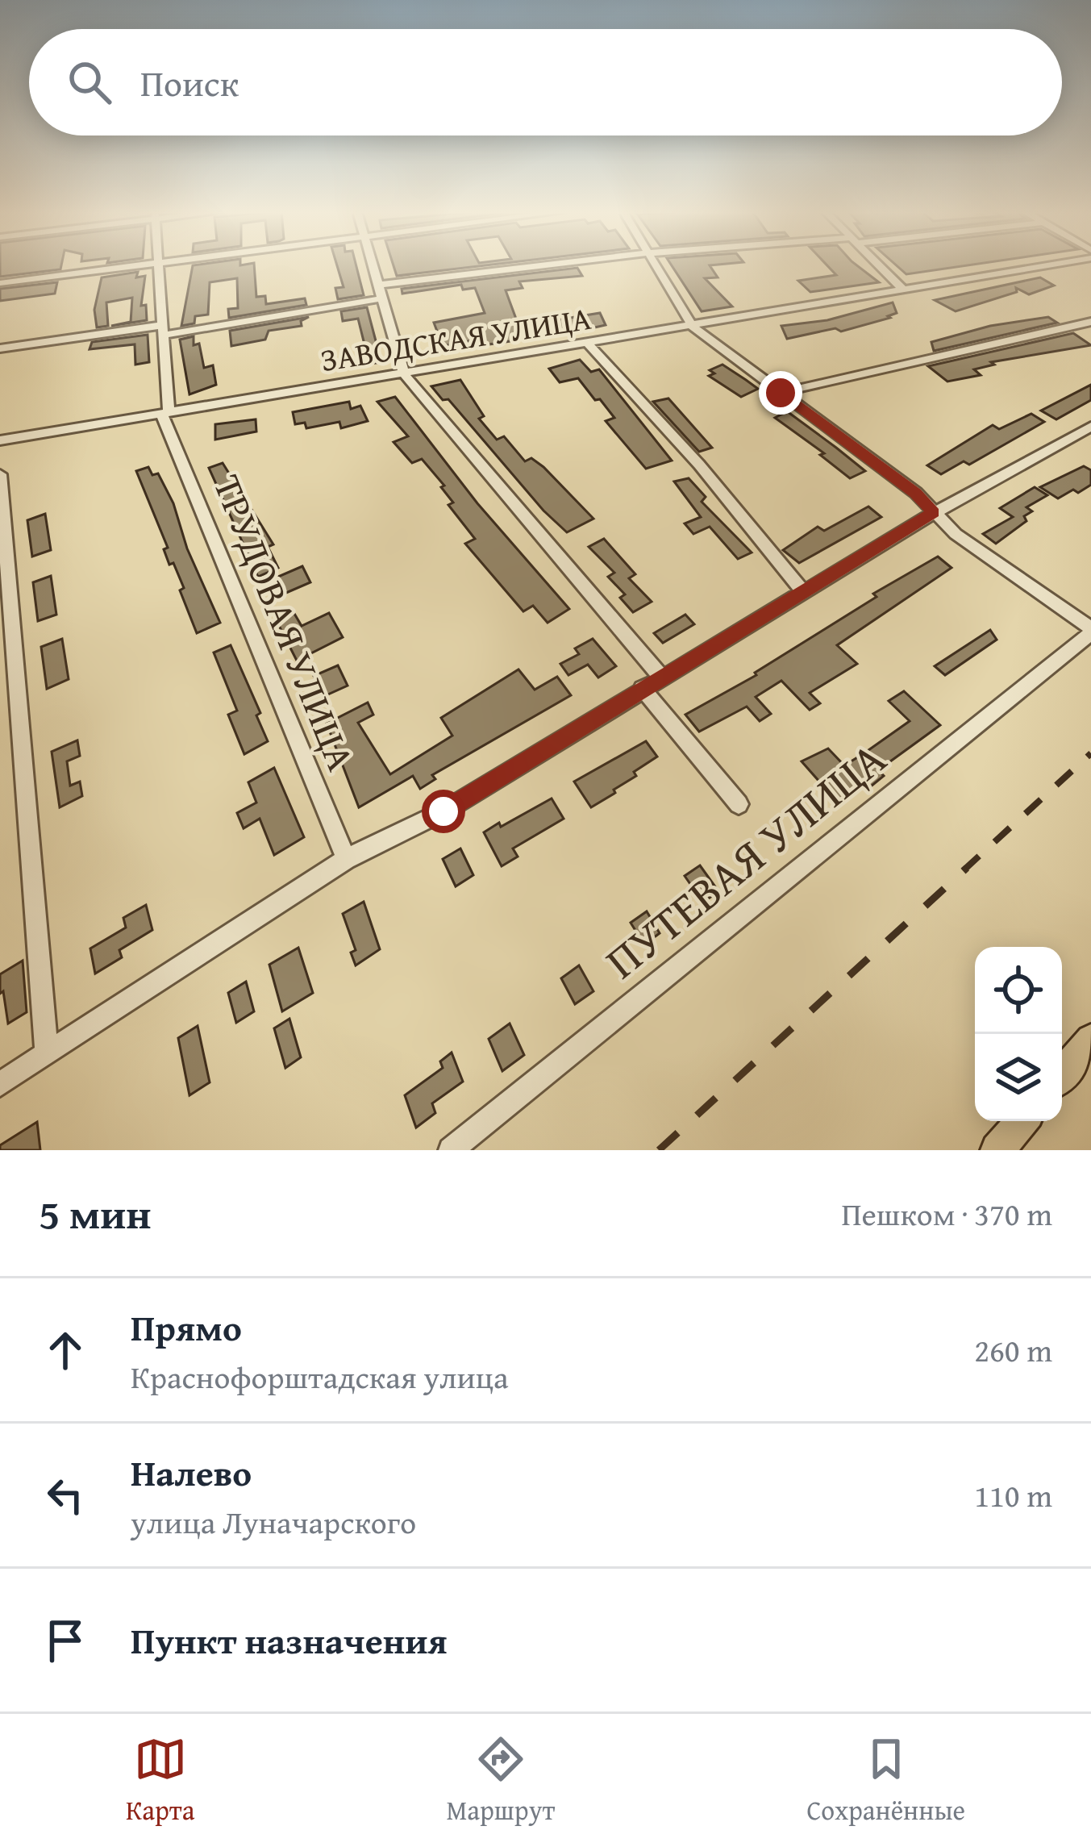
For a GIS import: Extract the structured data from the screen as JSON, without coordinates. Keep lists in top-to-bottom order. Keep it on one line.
{"streets":{"street":["ЗАВОДСКАЯ УЛИЦА","ТРУДОВАЯ УЛИЦА","ПУТЕВАЯ УЛИЦА"]},"crossings":[["ЗАВОДСКАЯ УЛИЦА","ТРУДОВАЯ УЛИЦА"]],"page":{"search":"Поиск","heading":["5 мин","Пешком · 370 m"],"list":[["Прямо","Краснофорштадская улица","260 m"],["Налево","улица Луначарского","110 m"],"Пункт назначения"],"nav":["Карта","Маршрут","Сохранённые"]}}
